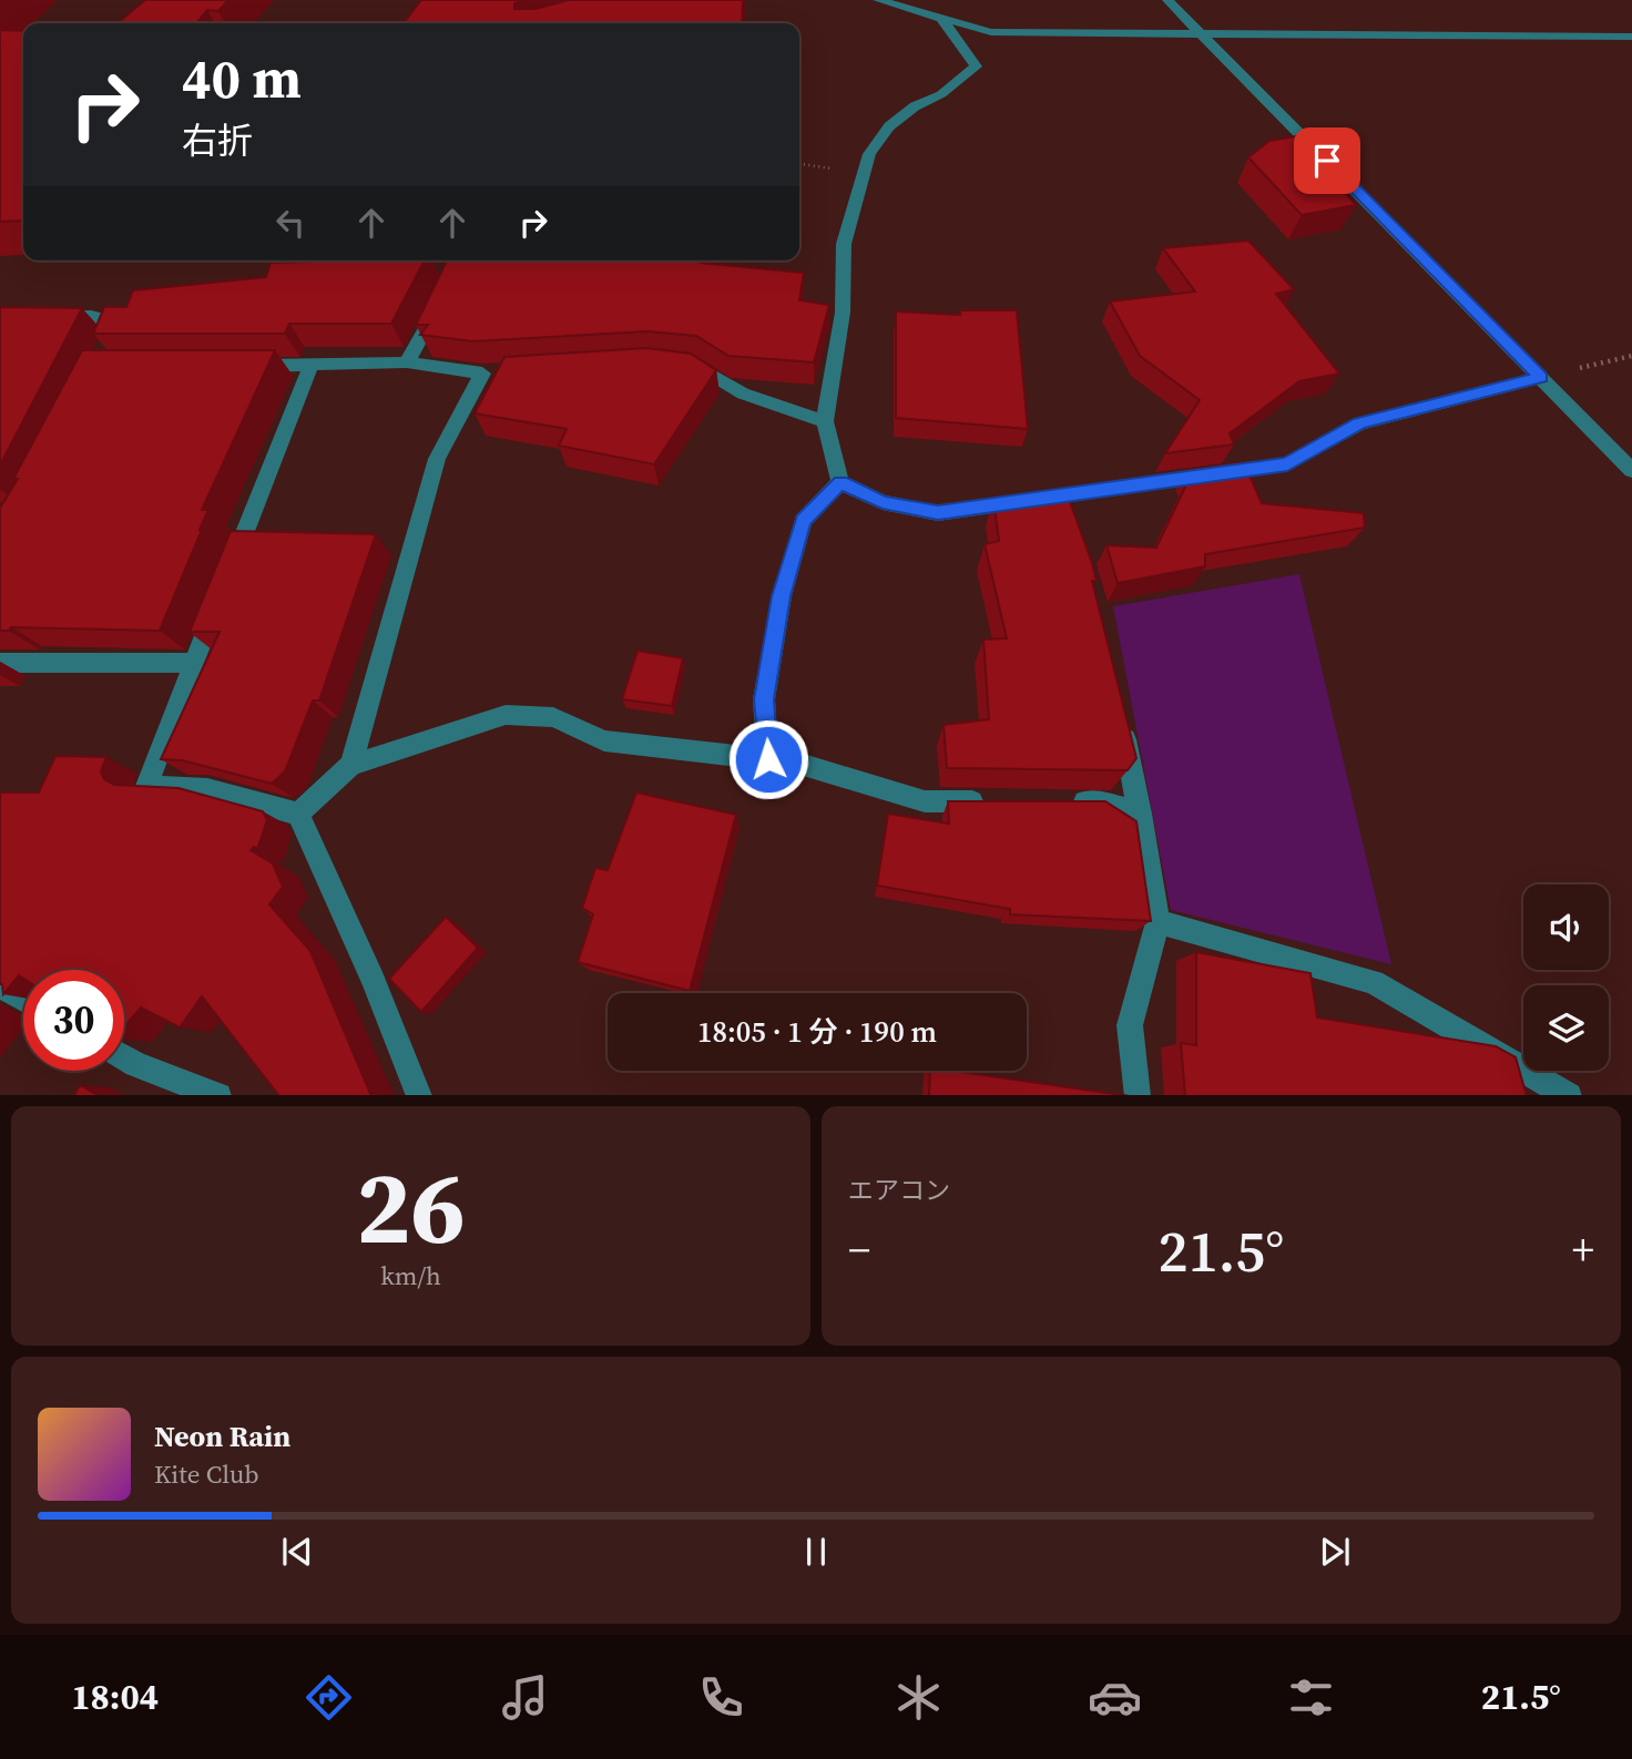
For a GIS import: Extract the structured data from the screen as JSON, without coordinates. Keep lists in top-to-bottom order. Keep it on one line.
{"page":{"turn":["40 m","右折"],"limit":"30","trip":"18:05 · 1 分 · 190 m","tile":[["26","km/h"],"エアコン"],"heat":["−","21.5°","+"],"song":["Neon Rain","Kite Club"],"tabs":["18:04","21.5°"]}}
